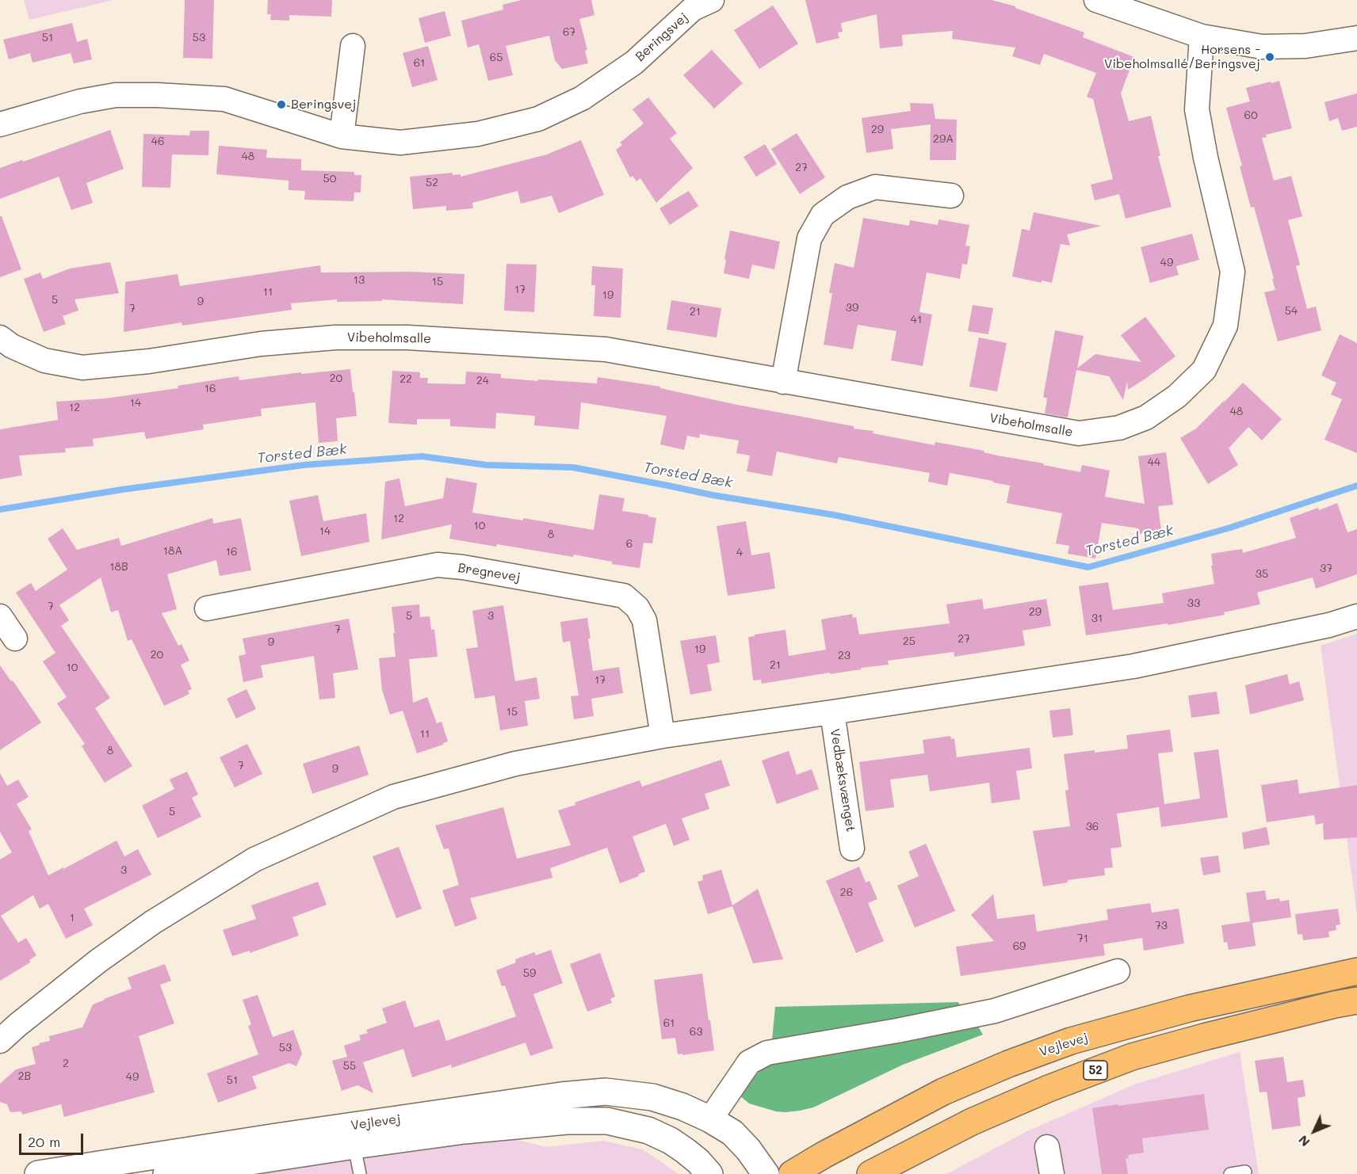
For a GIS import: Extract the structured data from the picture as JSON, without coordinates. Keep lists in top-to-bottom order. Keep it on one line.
{"streets":{"main road":["Vejlevej","52"],"street":["Beringsvej","Vibeholmsalle","Bregnevej","Vedbæksvænget"]},"water":["Torsted Bæk"],"places":["Horsens - Vibeholmsallé/Beringsvej","Beringsvej"],"house_numbers":["67","51","53","65","61","60","29","29A","46","48","27","50","52","49","13","15","17","11","19","5","9","39","7","54","21","41","20","22","24","16","14","12","48","44","12","10","14","8","6","18A","16","4","18B","37","35","33","7","29","5","3","31","7","27","25","9","19","20","23","21","10","17","15","11","8","7","9","5","36","3","26","1","73","71","69","59","61","63","53","2","55","2B","49","51"],"scale_bar":"20 m","north":"bottom left"}
